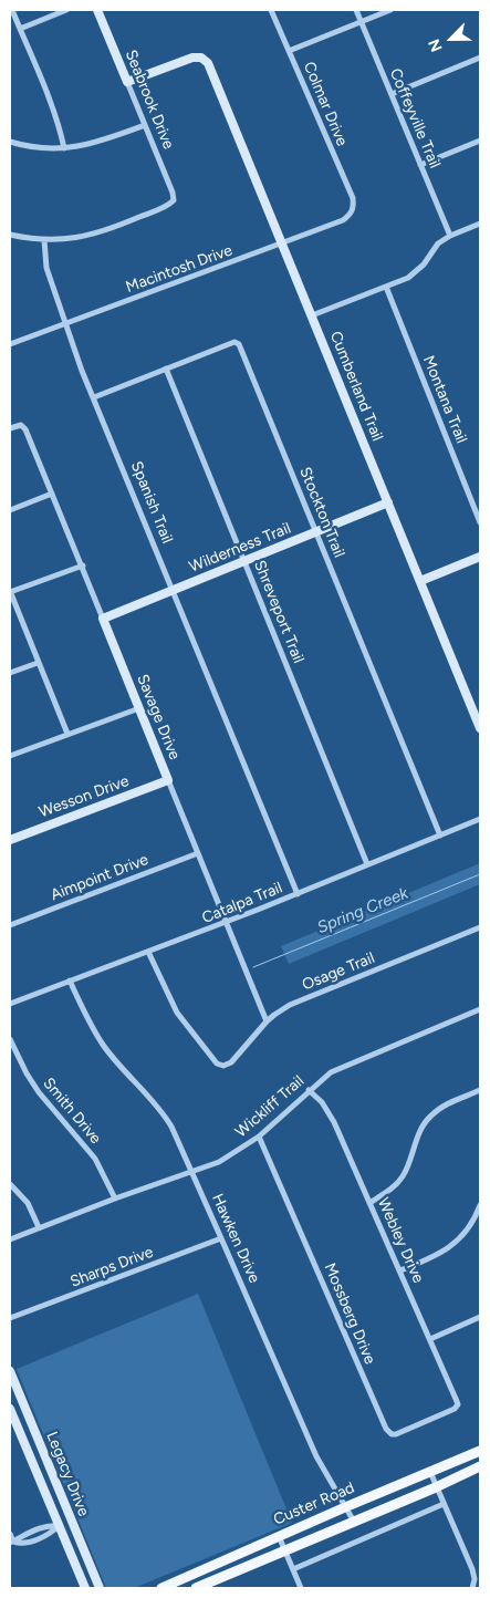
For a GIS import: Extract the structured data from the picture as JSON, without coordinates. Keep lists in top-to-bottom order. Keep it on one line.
{"streets":{"main road":["Custer Road"],"street":["Seabrook Drive","Colmar Drive","Coffeyville Trail","Macintosh Drive","Cumberland Trail","Montana Trail","Spanish Trail","Stockton Trail","Wilderness Trail","Shreveport Trail","Savage Drive","Wesson Drive","Aimpoint Drive","Catalpa Trail","Osage Trail","Wickliff Trail","Smith Drive","Hawken Drive","Webley Drive","Sharps Drive","Mossberg Drive","Legacy Drive"]},"crossings":[["Seabrook Drive","Cumberland Trail"],["Seabrook Drive","Spanish Trail"],["Colmar Drive","Macintosh Drive"],["Macintosh Drive","Cumberland Trail"],["Macintosh Drive","Spanish Trail"],["Cumberland Trail","Wilderness Trail"],["Spanish Trail","Stockton Trail"],["Spanish Trail","Wilderness Trail"],["Spanish Trail","Catalpa Trail"],["Stockton Trail","Wilderness Trail"],["Stockton Trail","Shreveport Trail"],["Stockton Trail","Catalpa Trail"],["Wilderness Trail","Shreveport Trail"],["Wilderness Trail","Savage Drive"],["Shreveport Trail","Catalpa Trail"],["Savage Drive","Wesson Drive"],["Savage Drive","Aimpoint Drive"],["Savage Drive","Catalpa Trail"],["Savage Drive","Osage Trail"],["Catalpa Trail","Osage Trail"],["Catalpa Trail","Hawken Drive"],["Wickliff Trail","Smith Drive"],["Wickliff Trail","Hawken Drive"],["Wickliff Trail","Webley Drive"],["Wickliff Trail","Mossberg Drive"],["Hawken Drive","Sharps Drive"],["Hawken Drive","Custer Road"],["Webley Drive","Mossberg Drive"]],"water":["Spring Creek"],"north":"bottom left"}
